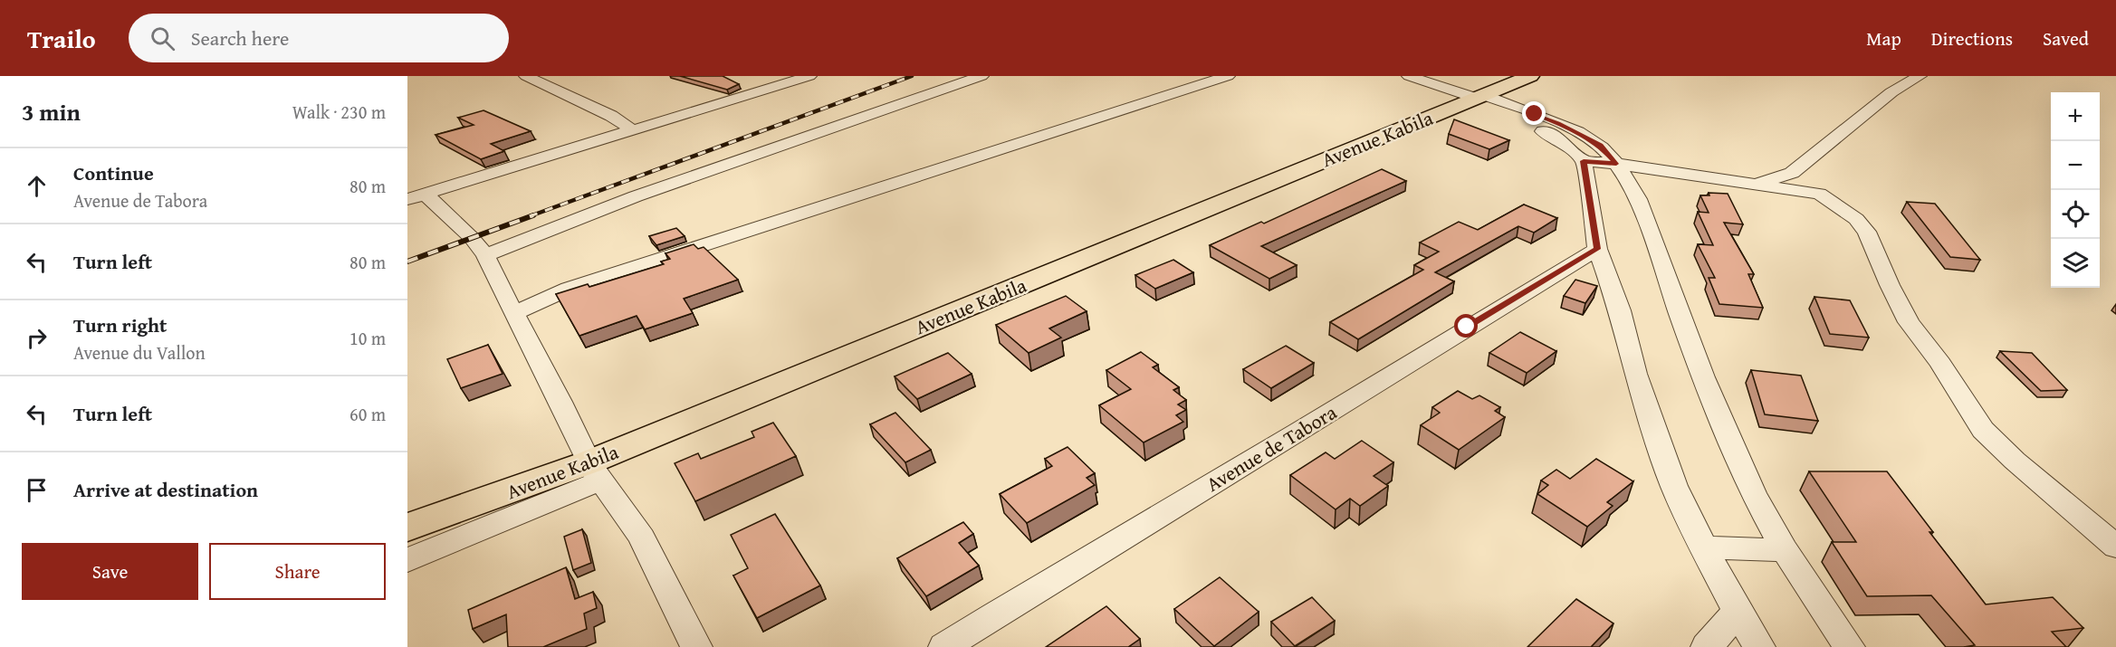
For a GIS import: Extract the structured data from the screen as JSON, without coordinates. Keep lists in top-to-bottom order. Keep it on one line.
{"streets":{"highway":["Avenue Kabila"],"street":["Avenue de Tabora"]},"page":{"header":"Trailo","search":"Search here","nav":["Map","Directions","Saved"],"heading":["3 min","Walk · 230 m"],"map_buttons":["+","−"],"list":[["Continue","Avenue de Tabora","80 m"],["Turn left","80 m"],["Turn right","Avenue du Vallon","10 m"],["Turn left","60 m"],"Arrive at destination"],"buttons":["Save","Share"]}}
